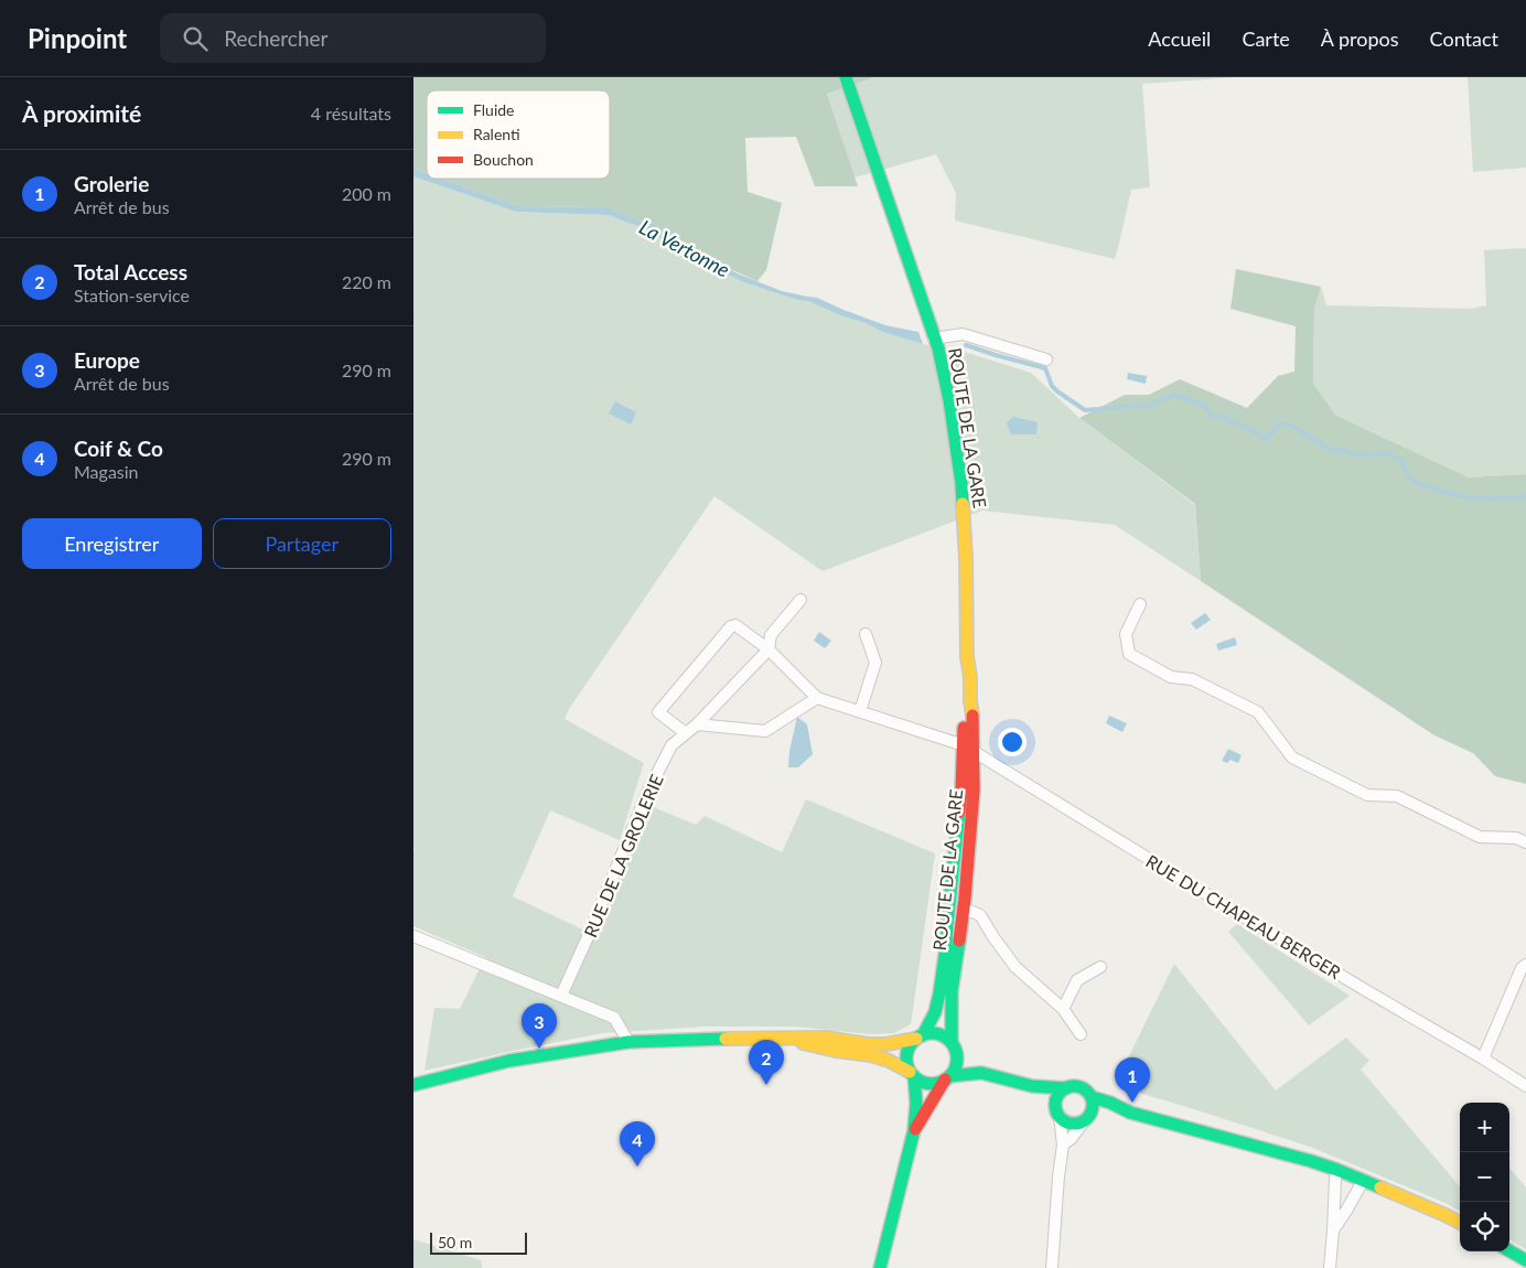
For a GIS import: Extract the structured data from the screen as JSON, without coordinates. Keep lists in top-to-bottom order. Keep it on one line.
{"streets":{"street":["ROUTE DE LA GARE","RUE DE LA GROLERIE","RUE DU CHAPEAU BERGER"]},"crossings":[["ROUTE DE LA GARE","RUE DU CHAPEAU BERGER"]],"water":["La Vertonne"],"legend":["Fluide","Ralenti","Bouchon"],"scale_bar":"50 m","page":{"header":"Pinpoint","search":"Rechercher","nav":["Accueil","Carte","À propos","Contact"],"heading":["À proximité","4 résultats"],"list":[{"mark":"1","name":"Grolerie","note":"Arrêt de bus","value":"200 m"},{"mark":"2","name":"Total Access","note":"Station-service","value":"220 m"},{"mark":"3","name":"Europe","note":"Arrêt de bus","value":"290 m"},{"mark":"4","name":"Coif & Co","note":"Magasin","value":"290 m"}],"buttons":["Enregistrer","Partager"],"pins":["3","2","1","4"],"map_buttons":["+","−"],"scale":"50 m"}}
